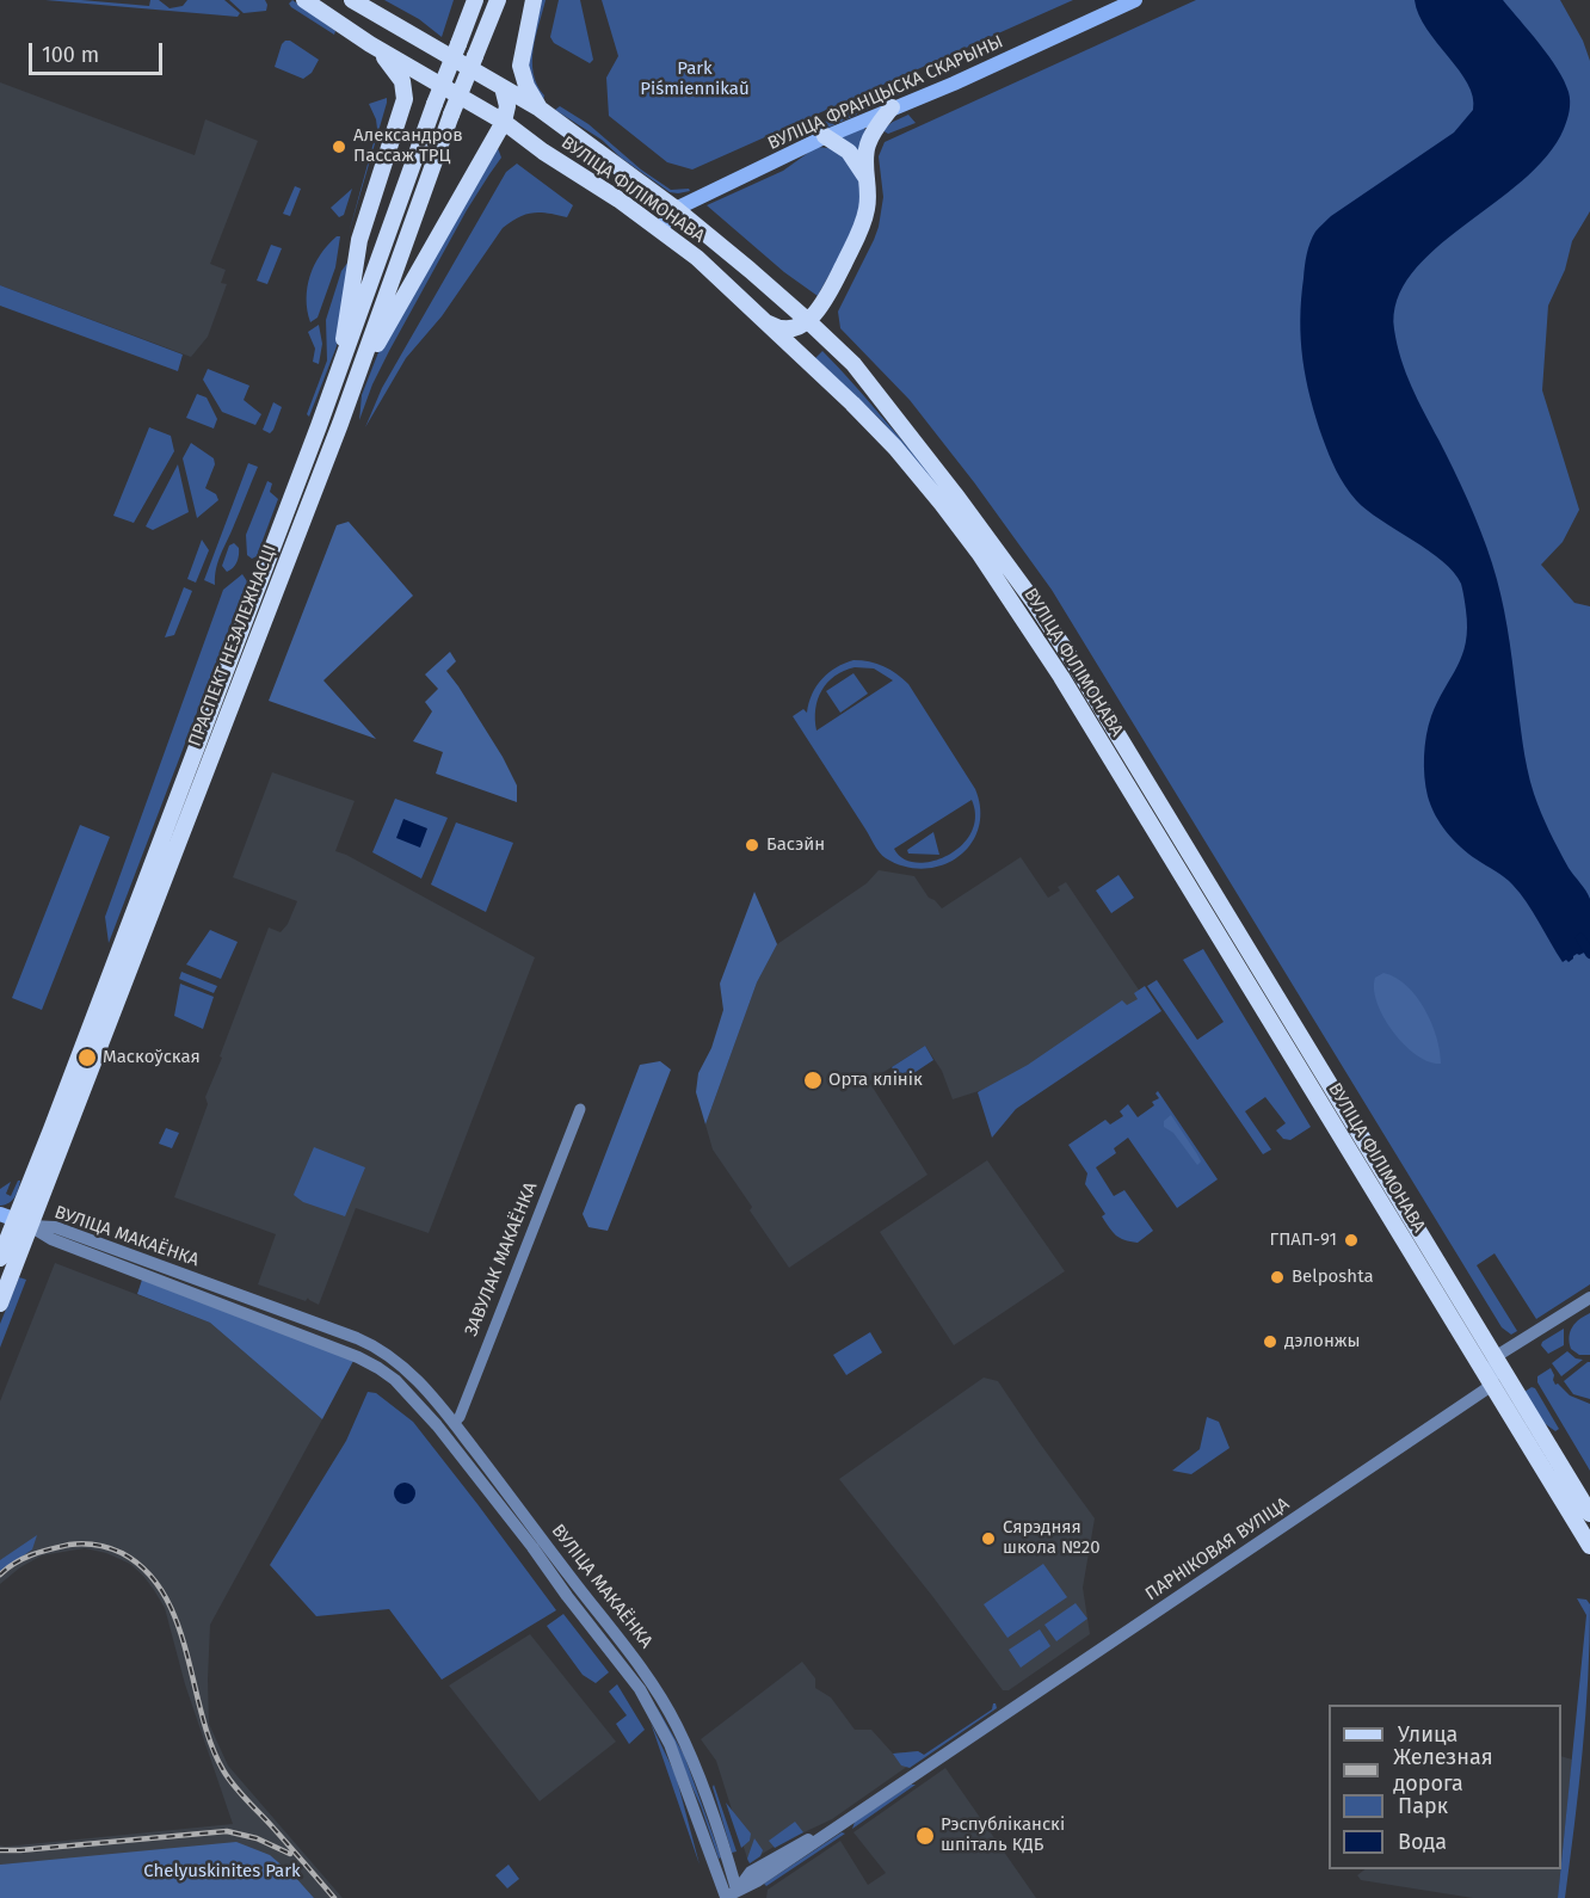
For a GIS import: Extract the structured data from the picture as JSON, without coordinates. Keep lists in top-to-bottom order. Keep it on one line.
{"streets":{"main road":["ВУЛІЦА ФРАНЦЫСКА СКАРЫНЫ","ВУЛІЦА ФІЛІМОНАВА","ПРАСПЕКТ НЕЗАЛЕЖНАСЦІ"],"street":["ВУЛІЦА МАКАЁНКА","ЗАВУЛАК МАКАЁНКА","ПАРНІКОВАЯ ВУЛІЦА"]},"crossings":[["ВУЛІЦА ФРАНЦЫСКА СКАРЫНЫ","ВУЛІЦА ФІЛІМОНАВА"],["ВУЛІЦА ФІЛІМОНАВА","ПАРНІКОВАЯ ВУЛІЦА"],["ПРАСПЕКТ НЕЗАЛЕЖНАСЦІ","ВУЛІЦА МАКАЁНКА"],["ВУЛІЦА МАКАЁНКА","ЗАВУЛАК МАКАЁНКА"],["ВУЛІЦА МАКАЁНКА","ПАРНІКОВАЯ ВУЛІЦА"]],"parks":["Park Piśmiennikaŭ","Chelyuskinites Park"],"places":["Александров Пассаж ТРЦ","Басэйн","Маскоўская","Орта клінік","ГПАП-91","Belposhta","дэлонжы","Сярэдняя школа №20","Рэспубліканскі шпіталь КДБ"],"legend":["Улица","Железная дорога","Парк","Вода"],"scale_bar":"100 m"}
